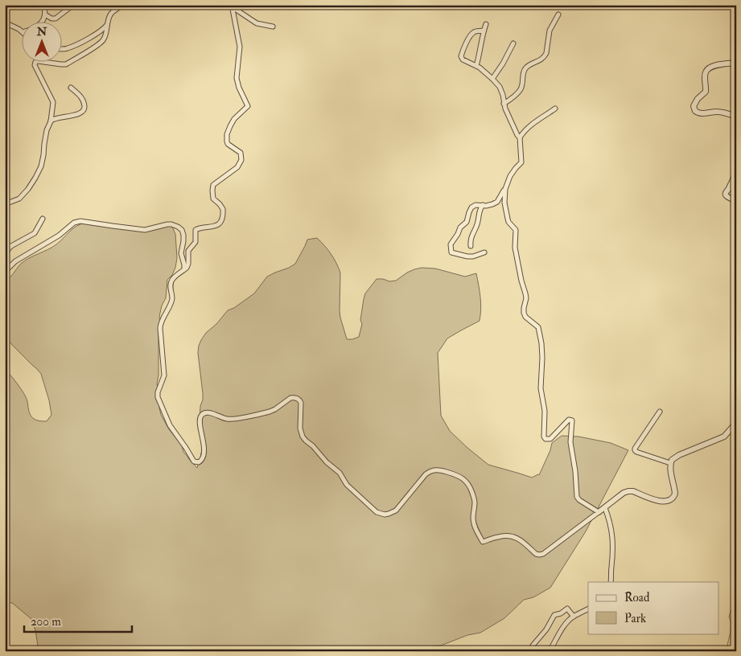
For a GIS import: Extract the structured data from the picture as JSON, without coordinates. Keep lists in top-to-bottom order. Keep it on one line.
{"legend":["Road","Park"],"scale_bar":"200 m","north":"top"}
